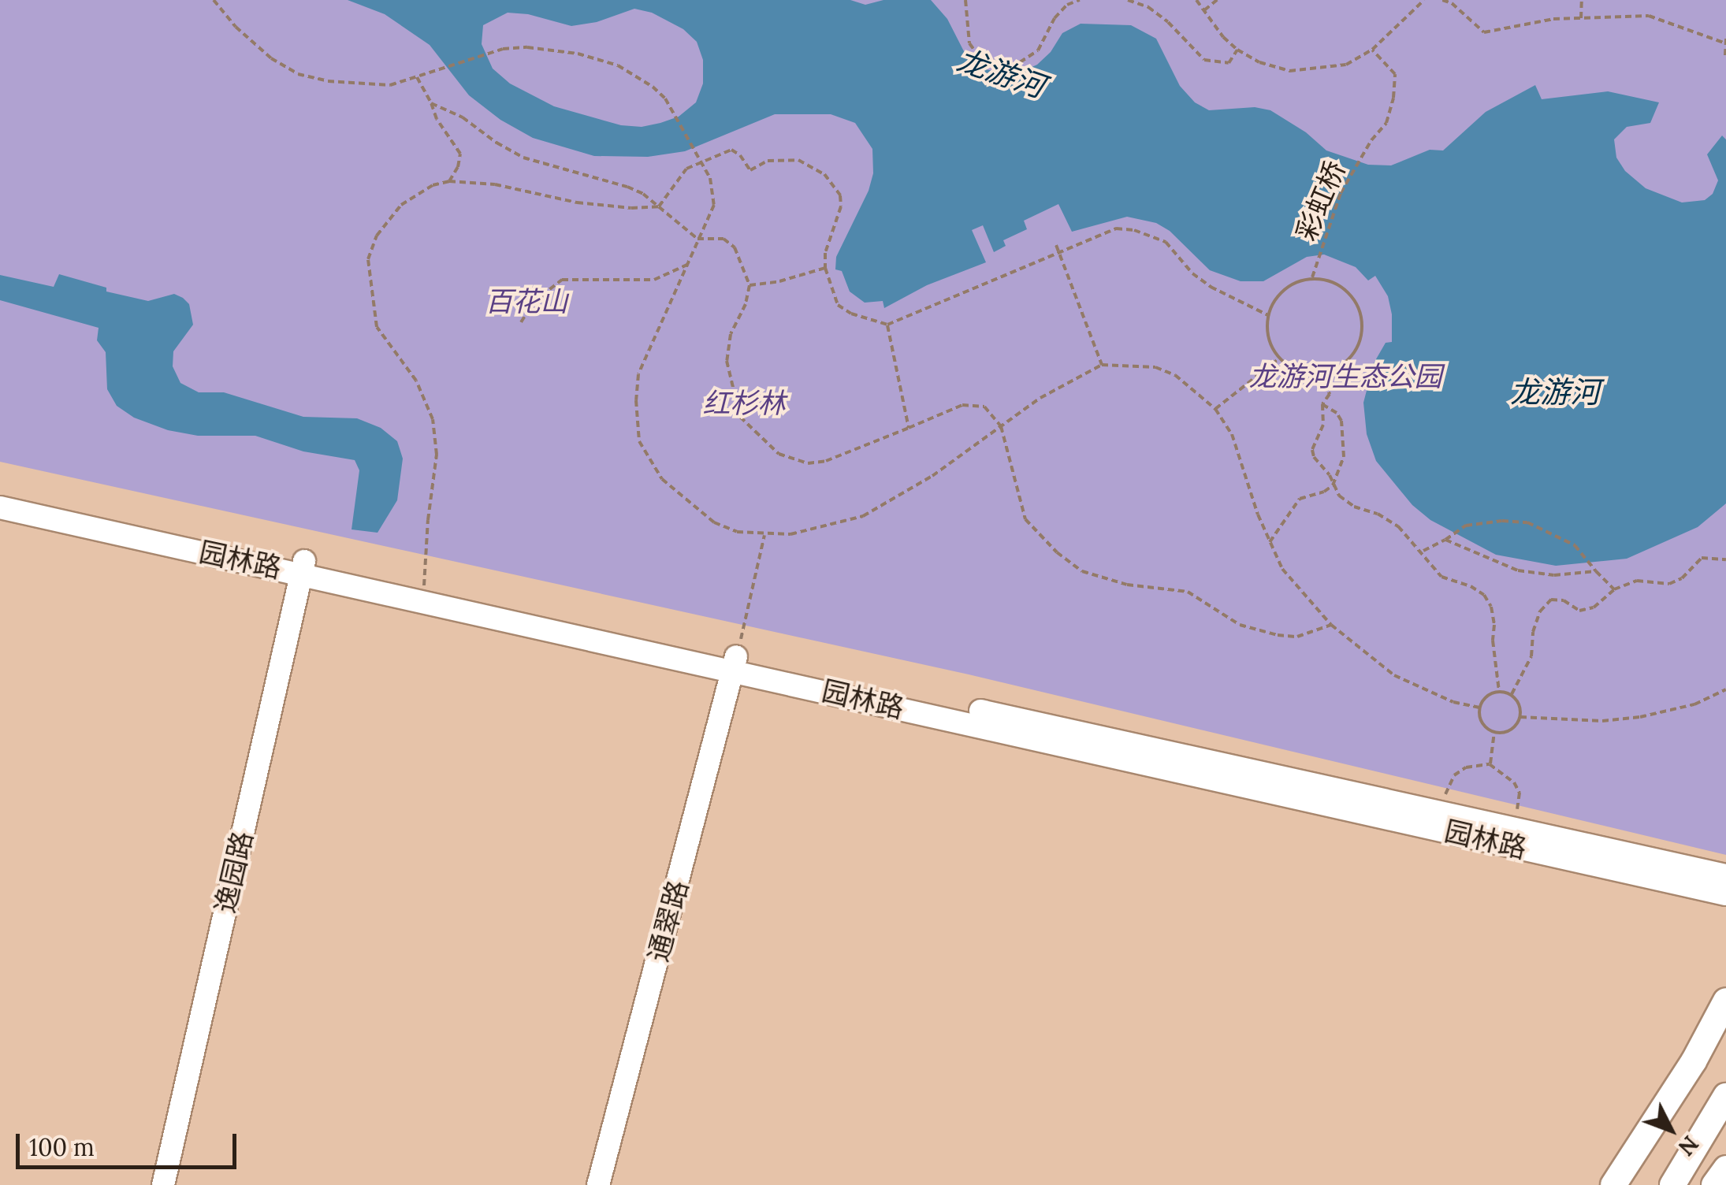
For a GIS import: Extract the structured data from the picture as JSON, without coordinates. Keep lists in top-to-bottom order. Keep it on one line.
{"streets":{"street":["园林路","逸园路","通翠路"],"path":["彩虹桥"]},"crossings":[["园林路","逸园路"],["园林路","通翠路"]],"water":["龙游河"],"parks":["百花山","龙游河生态公园","红杉林"],"scale_bar":"100 m","north":"bottom right"}
